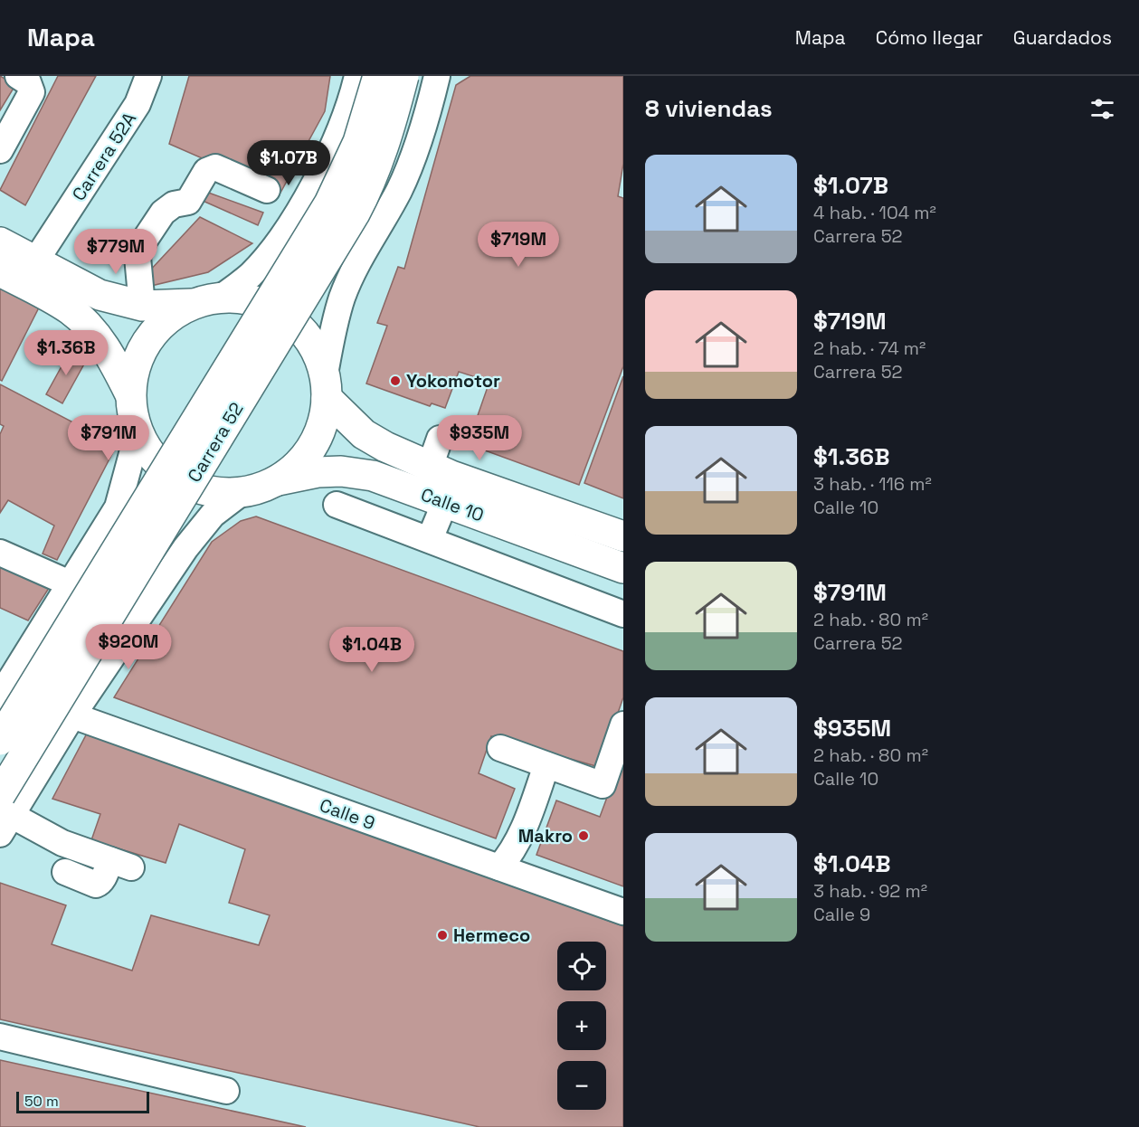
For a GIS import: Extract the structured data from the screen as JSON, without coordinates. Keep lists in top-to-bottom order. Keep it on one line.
{"streets":{"main road":["Carrera 52","Calle 10"],"street":["Carrera 52A","Calle 9"]},"places":["Yokomotor","Makro","Hermeco"],"scale_bar":"50 m","page":{"header":"Mapa","nav":["Mapa","Cómo llegar","Guardados"],"heading":"8 viviendas","price":["$1.07B","$719M","$779M","$1.36B","$791M","$935M","$920M","$1.04B"],"list":[{"name":"$1.07B","note":"4 hab. · 104 m² · Carrera 52"},{"name":"$719M","note":"2 hab. · 74 m² · Carrera 52"},{"name":"$1.36B","note":"3 hab. · 116 m² · Calle 10"},{"name":"$791M","note":"2 hab. · 80 m² · Carrera 52"},{"name":"$935M","note":"2 hab. · 80 m² · Calle 10"},{"name":"$1.04B","note":"3 hab. · 92 m² · Calle 9"}],"map_buttons":["+","−"],"scale":"50 m"}}
